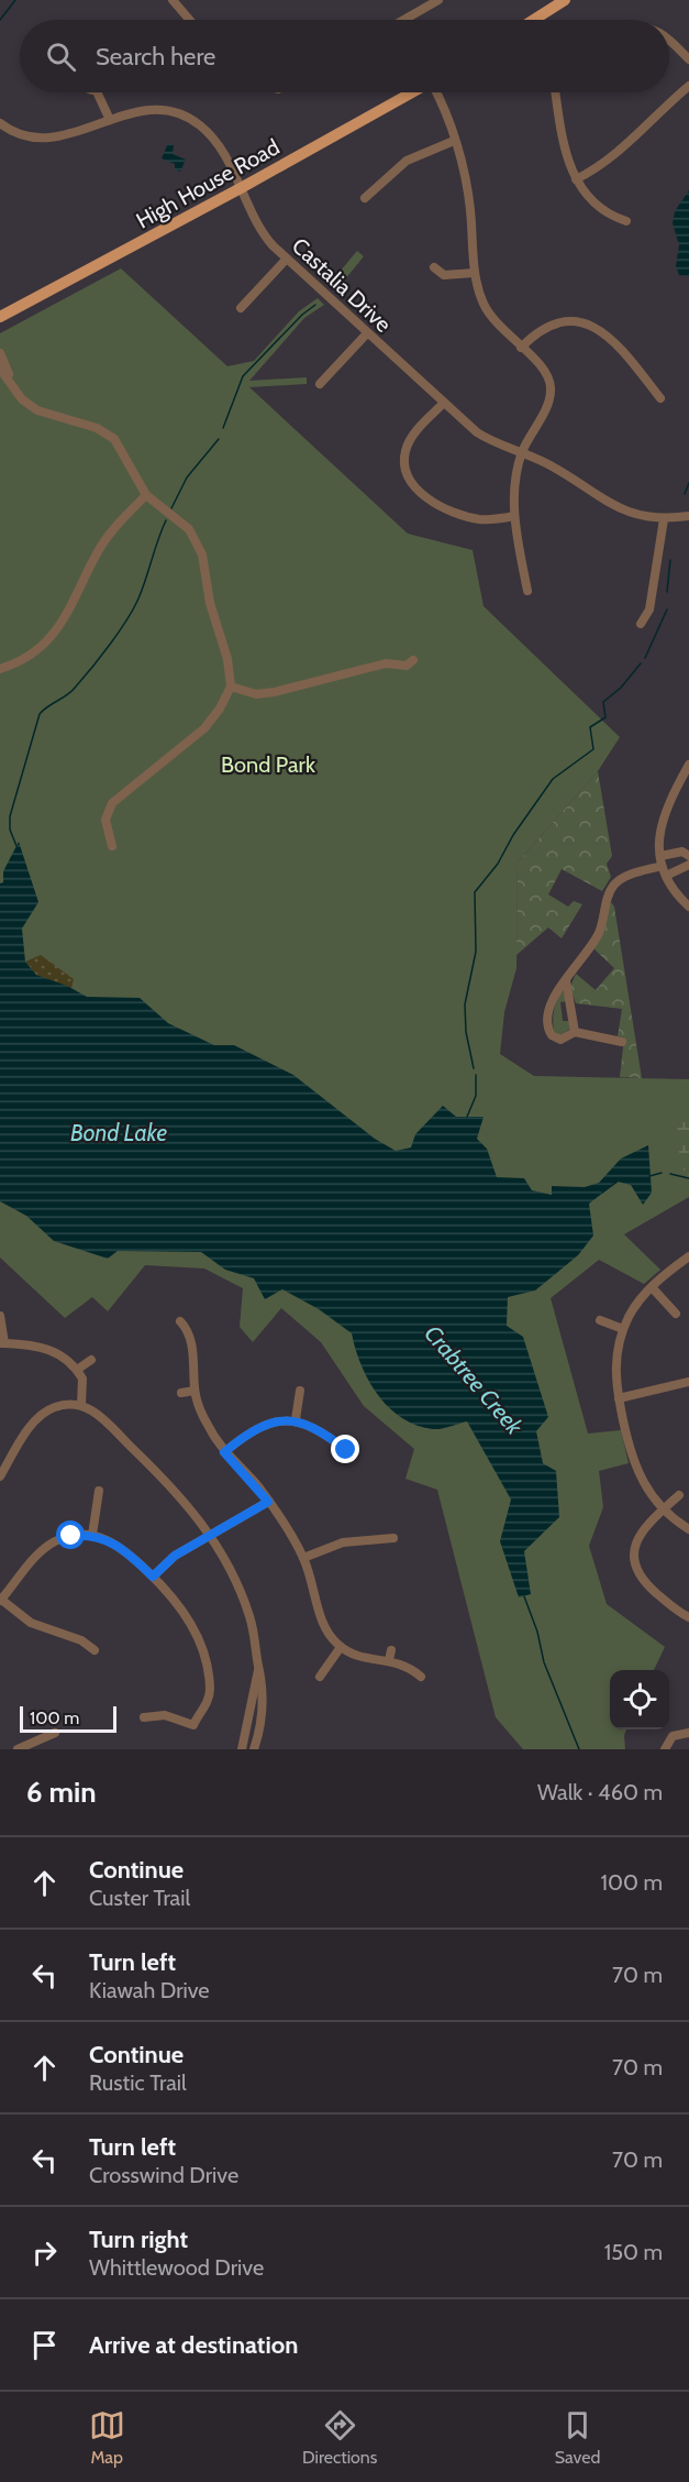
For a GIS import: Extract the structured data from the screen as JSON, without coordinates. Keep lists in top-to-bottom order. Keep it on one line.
{"streets":{"main road":["High House Road"],"street":["Castalia Drive"]},"crossings":[["High House Road","Castalia Drive"]],"water":["Bond Lake","Crabtree Creek"],"parks":["Bond Park"],"scale_bar":"100 m","page":{"search":"Search here","scale":"100 m","heading":["6 min","Walk · 460 m"],"list":[["Continue","Custer Trail","100 m"],["Turn left","Kiawah Drive","70 m"],["Continue","Rustic Trail","70 m"],["Turn left","Crosswind Drive","70 m"],["Turn right","Whittlewood Drive","150 m"],"Arrive at destination"],"nav":["Map","Directions","Saved"]}}
